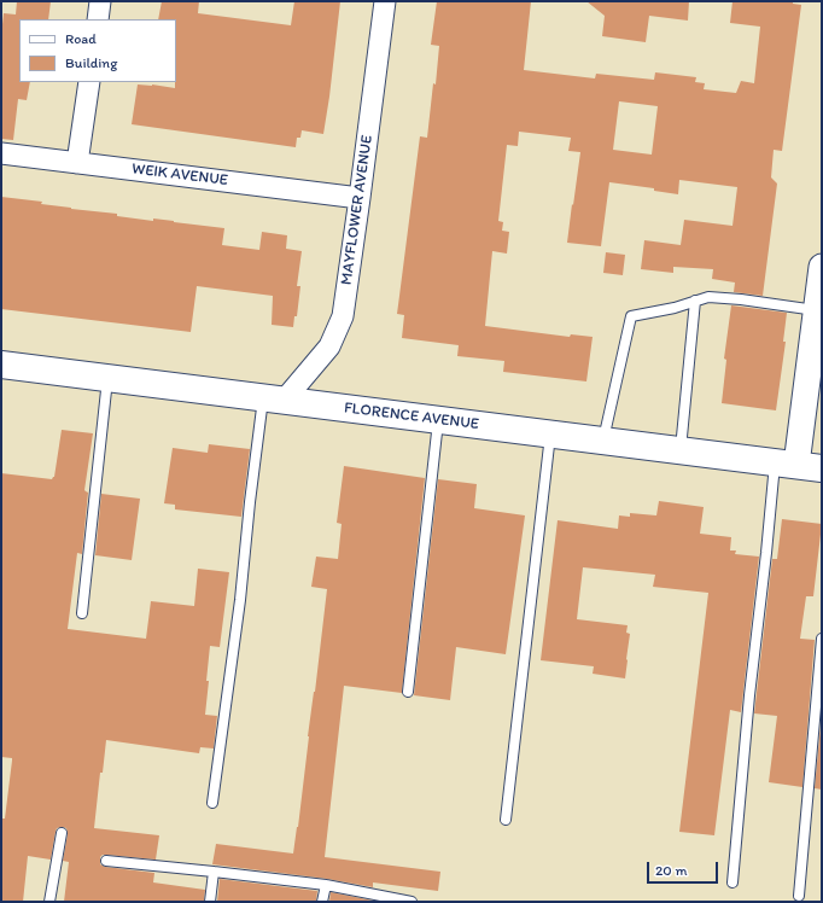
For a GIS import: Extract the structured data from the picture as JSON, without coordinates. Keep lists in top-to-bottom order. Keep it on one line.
{"streets":{"main road":["FLORENCE AVENUE"],"street":["WEIK AVENUE","MAYFLOWER AVENUE"]},"crossings":[["WEIK AVENUE","MAYFLOWER AVENUE"],["MAYFLOWER AVENUE","FLORENCE AVENUE"]],"legend":["Road","Building"],"scale_bar":"20 m"}
